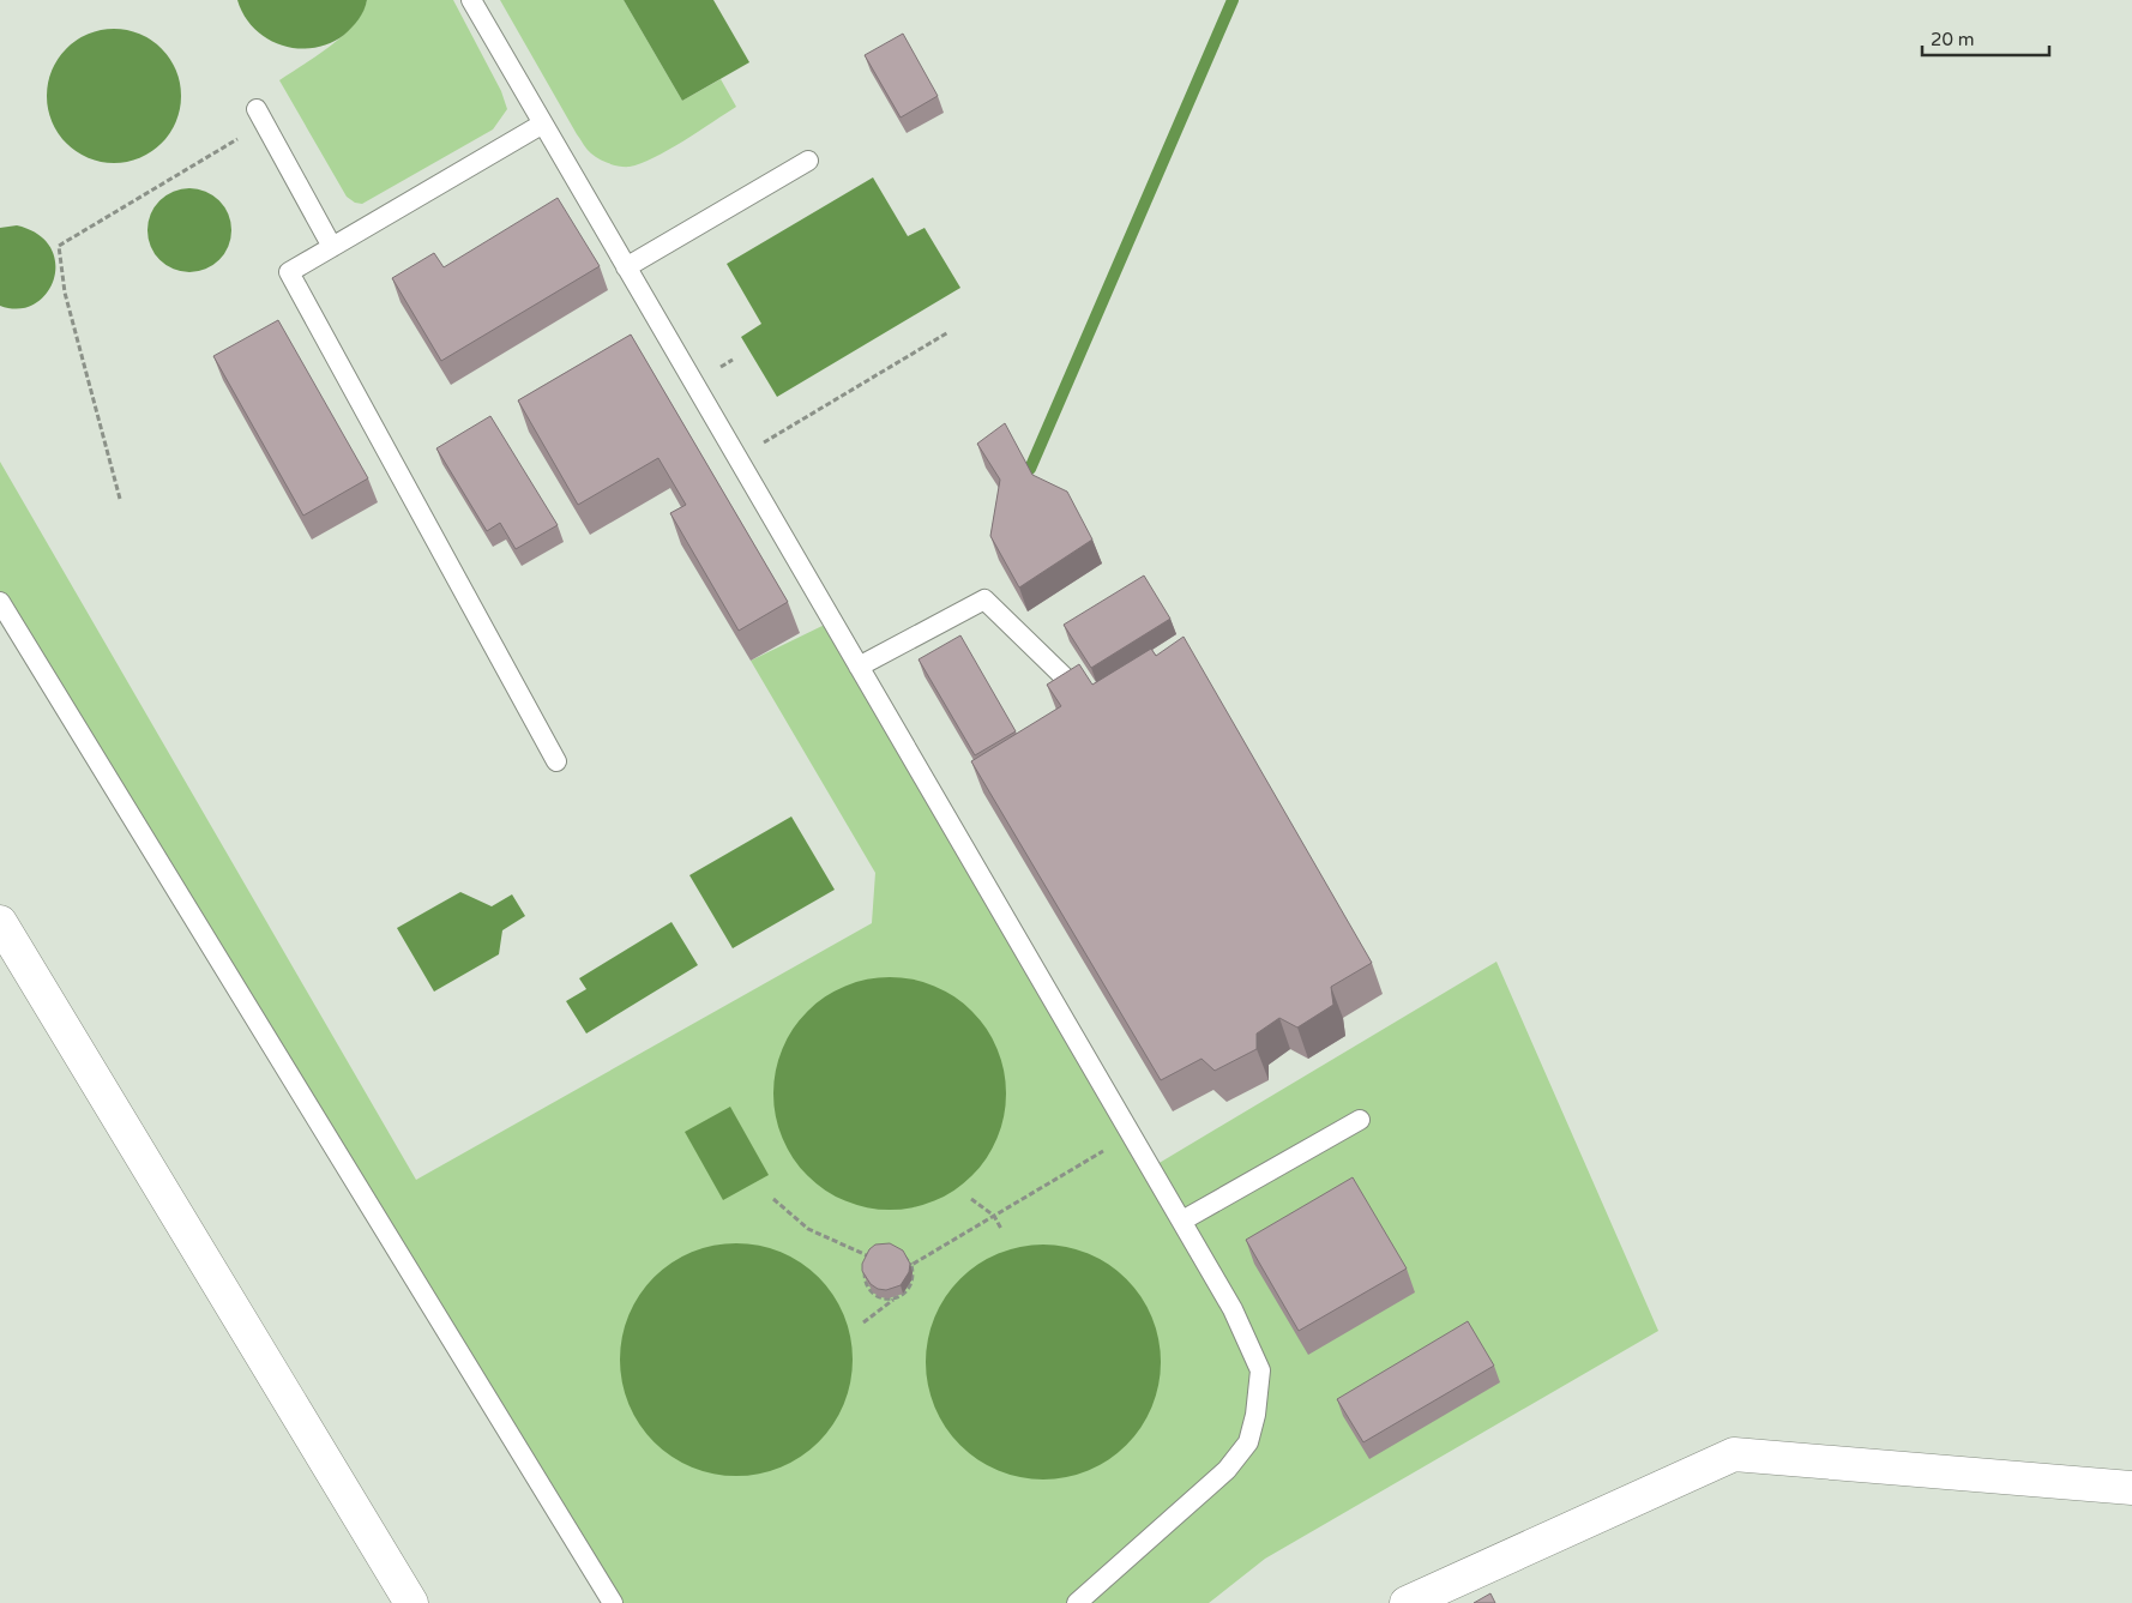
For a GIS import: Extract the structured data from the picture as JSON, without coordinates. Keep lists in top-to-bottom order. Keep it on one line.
{"scale_bar":"20 m"}
